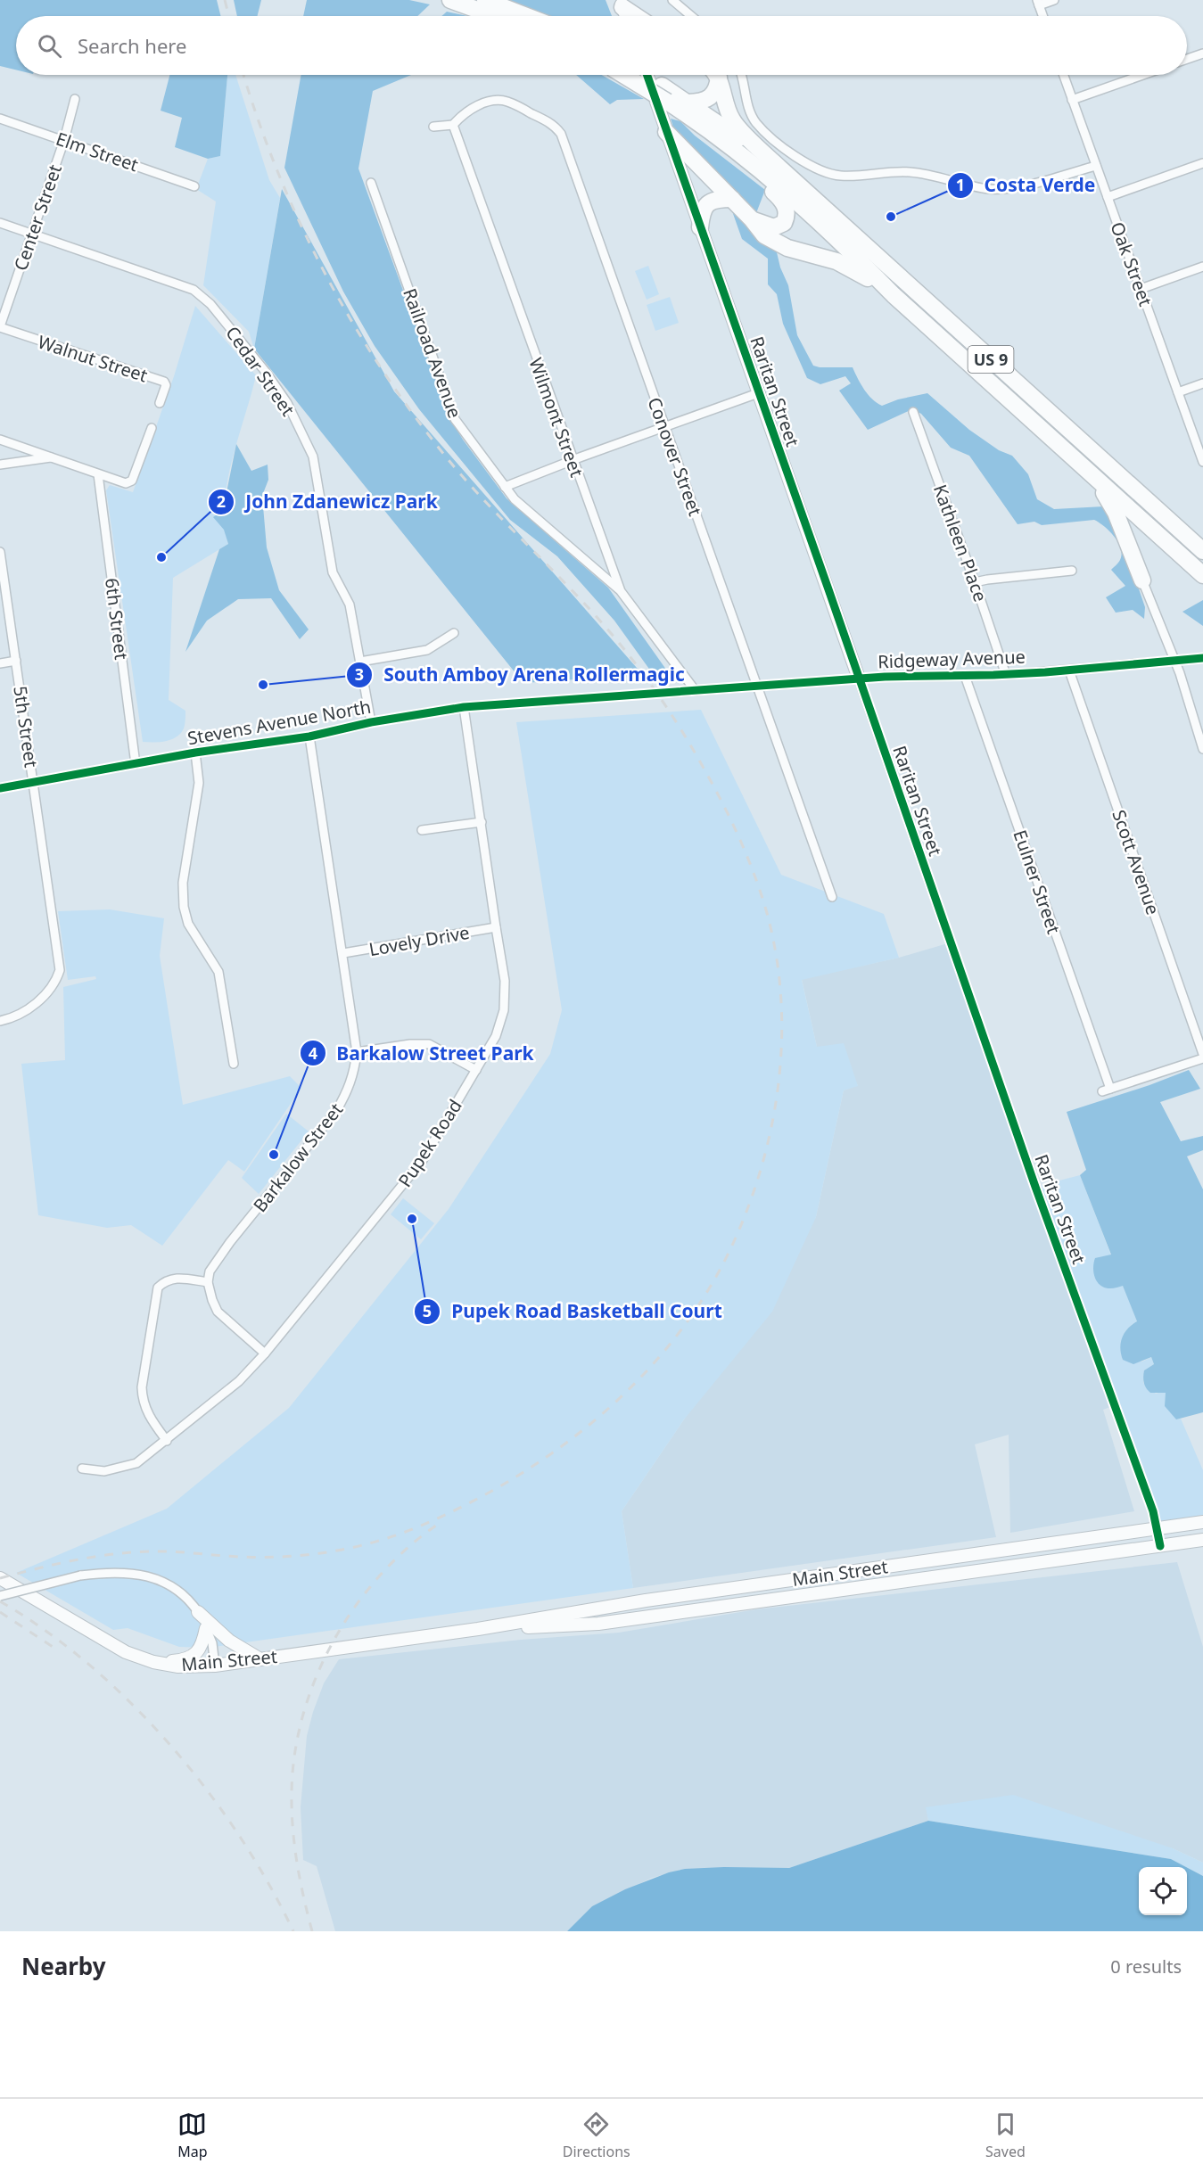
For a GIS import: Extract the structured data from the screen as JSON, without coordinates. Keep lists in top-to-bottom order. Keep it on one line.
{"streets":{"highway":["US 9"],"main road":["Raritan Street","Main Street"],"street":["Elm Street","Center Street","Oak Street","Railroad Avenue","Walnut Street","Cedar Street","Wilmont Street","Conover Street","Kathleen Place","6th Street","Ridgeway Avenue","Stevens Avenue North","5th Street","Scott Avenue","Eulner Street","Lovely Drive","Pupek Road","Barkalow Street"]},"crossings":[["Elm Street","Center Street"],["Center Street","Walnut Street"],["Center Street","Cedar Street"],["Railroad Avenue","Wilmont Street"],["Cedar Street","Stevens Avenue North"],["Raritan Street","Ridgeway Avenue"],["Raritan Street","Main Street"],["Wilmont Street","Conover Street"],["Wilmont Street","Ridgeway Avenue"],["Conover Street","Ridgeway Avenue"],["Kathleen Place","Ridgeway Avenue"],["6th Street","Stevens Avenue North"],["Ridgeway Avenue","Scott Avenue"],["Ridgeway Avenue","Eulner Street"],["Stevens Avenue North","5th Street"],["Stevens Avenue North","Pupek Road"],["Stevens Avenue North","Barkalow Street"],["Lovely Drive","Pupek Road"],["Lovely Drive","Barkalow Street"]],"places":["Costa Verde","John Zdanewicz Park","South Amboy Arena Rollermagic","Barkalow Street Park","Pupek Road Basketball Court"],"page":{"search":"Search here","heading":["Nearby","0 results"],"nav":["Map","Directions","Saved"]}}
